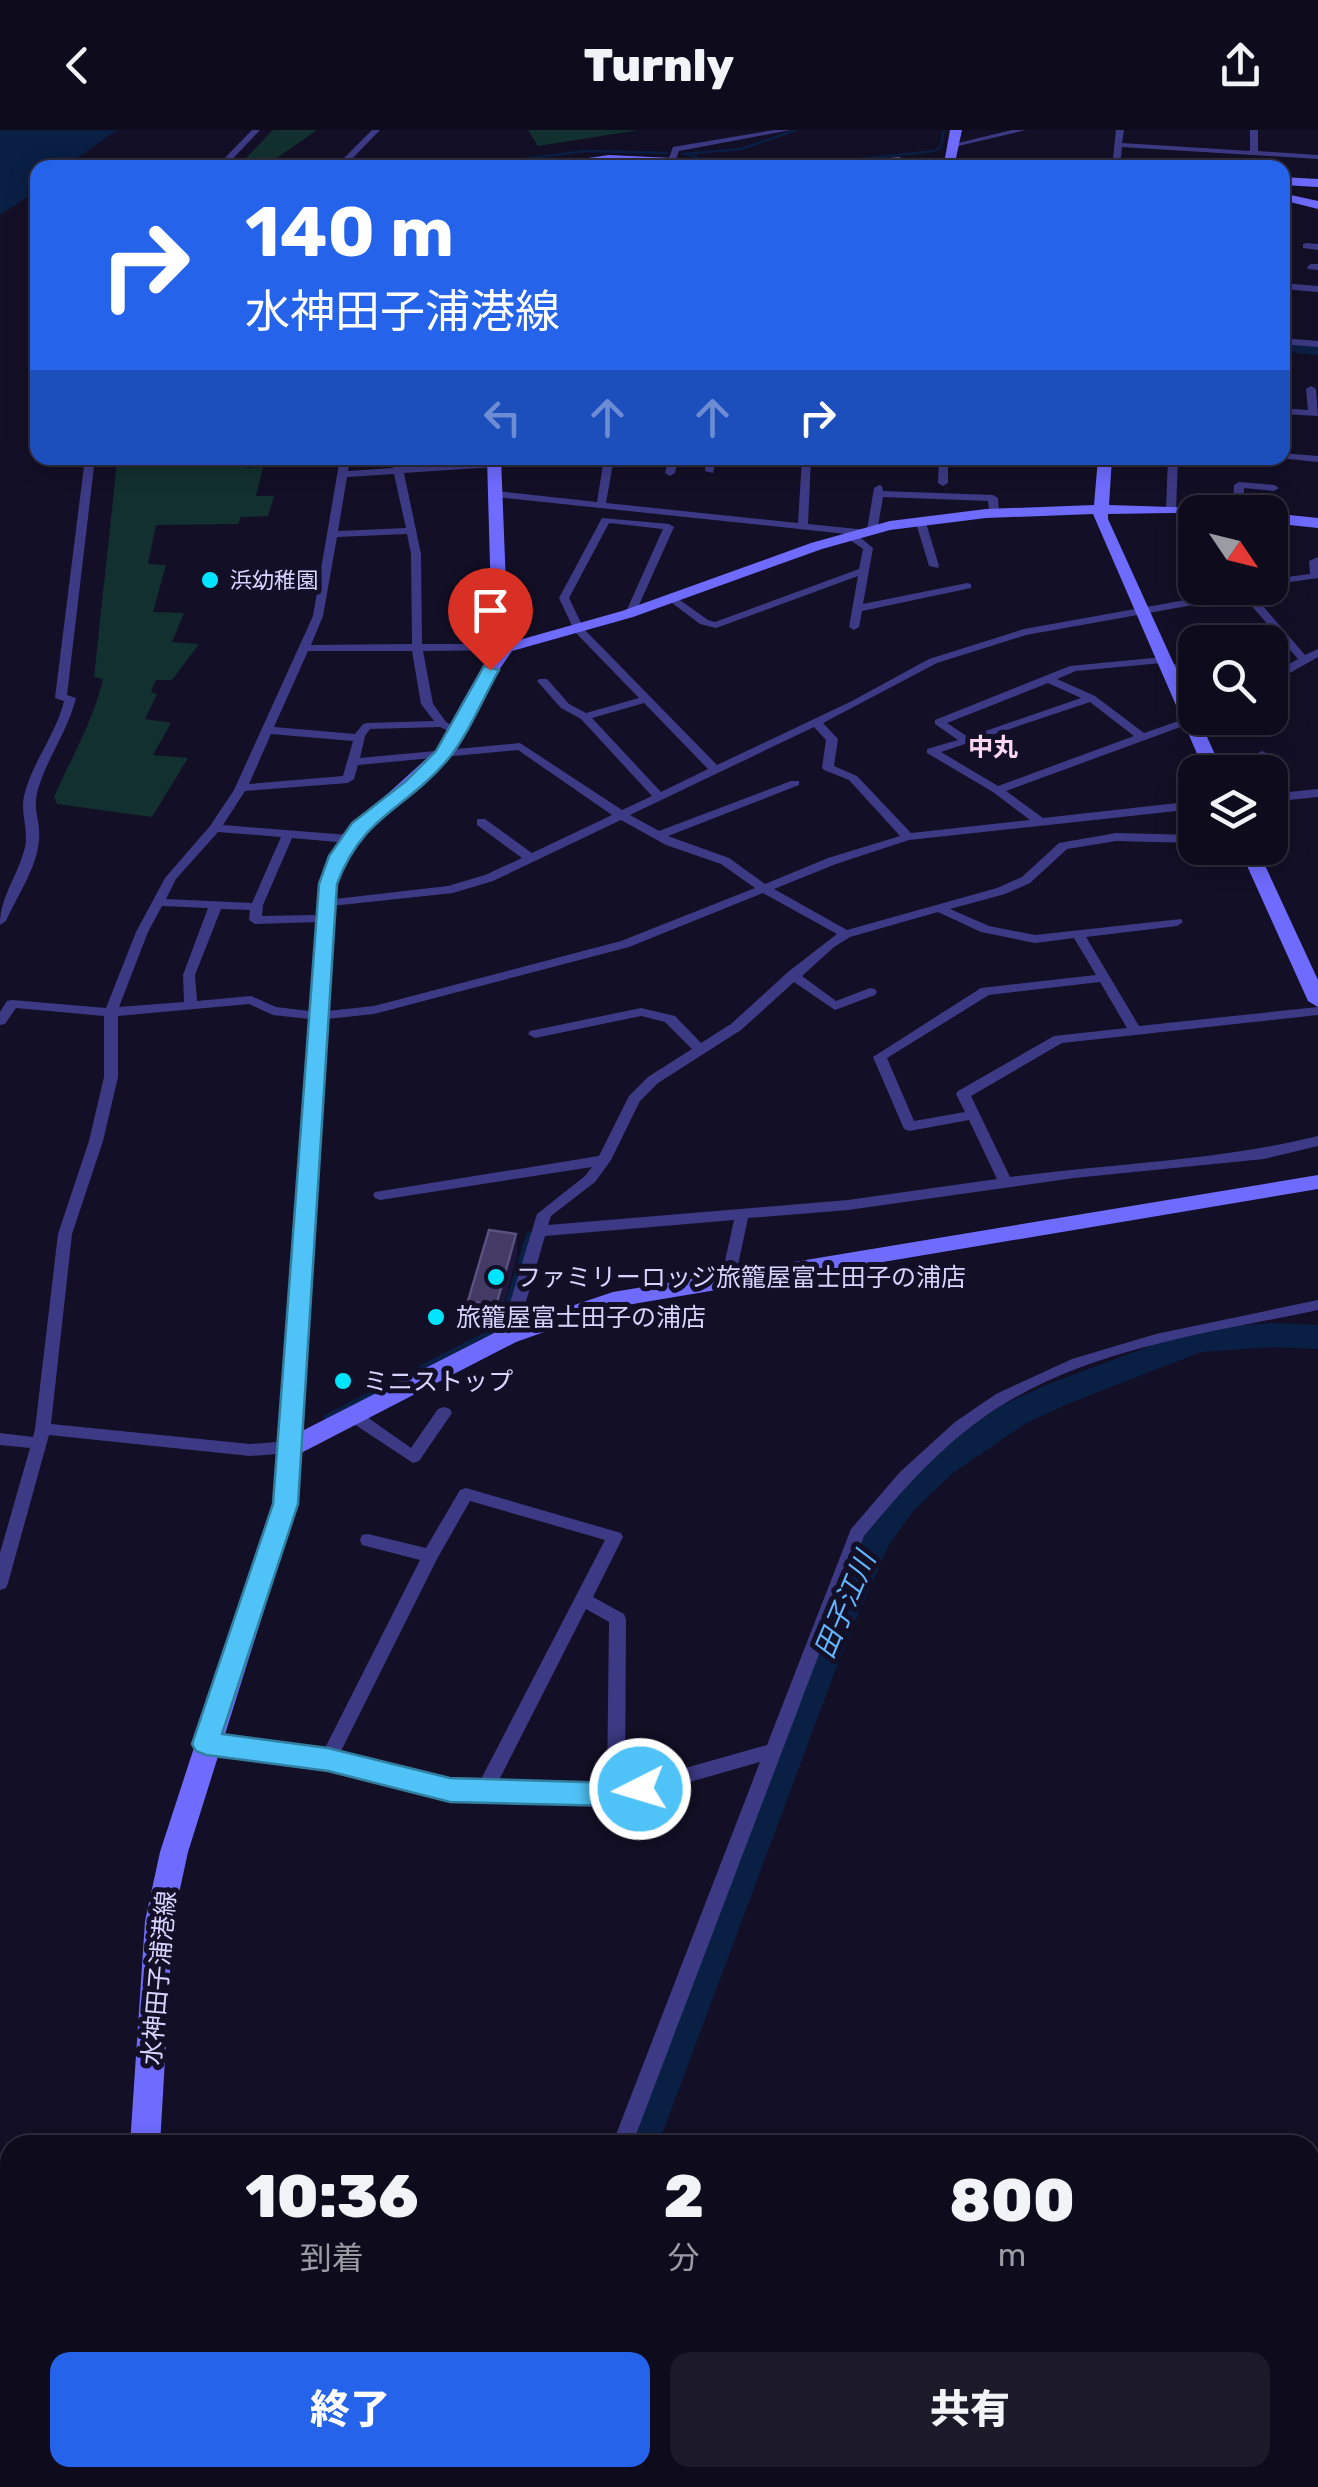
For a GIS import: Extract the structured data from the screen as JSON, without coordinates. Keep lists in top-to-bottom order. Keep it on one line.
{"streets":{"street":["水神田子浦港線"]},"districts":["中丸"],"water":["田子江川"],"places":["浜幼稚園","ファミリーロッジ旅籠屋富士田子の浦店","旅籠屋富士田子の浦店","ミニストップ"],"north":"bottom right","page":{"header":"Turnly","turn":["140 m","水神田子浦港線"],"eta":["10:36","到着","2","分","800","m"],"buttons":["終了","共有"]}}
